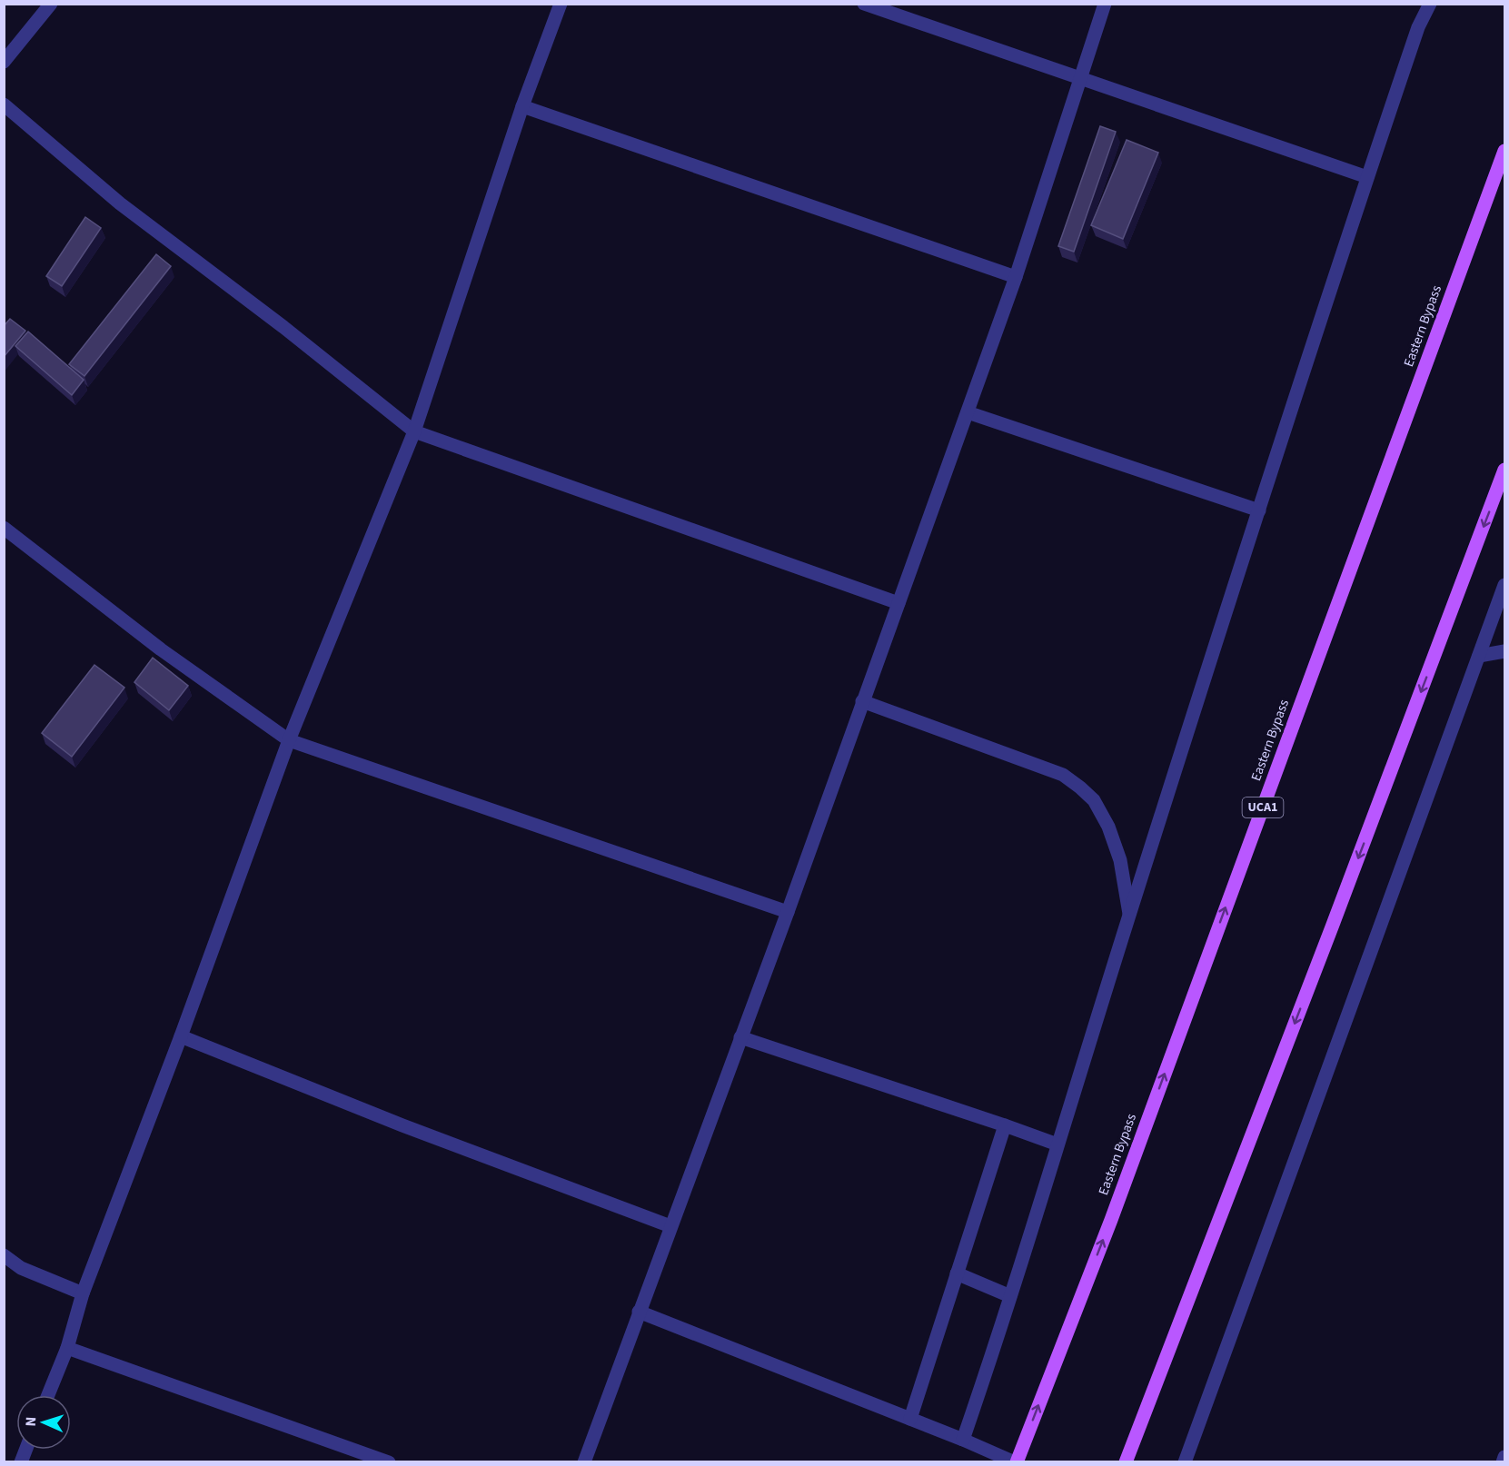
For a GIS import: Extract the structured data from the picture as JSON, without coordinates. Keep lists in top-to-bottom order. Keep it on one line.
{"streets":{"main road":["Eastern Bypass","UCA1"]},"north":"left"}
